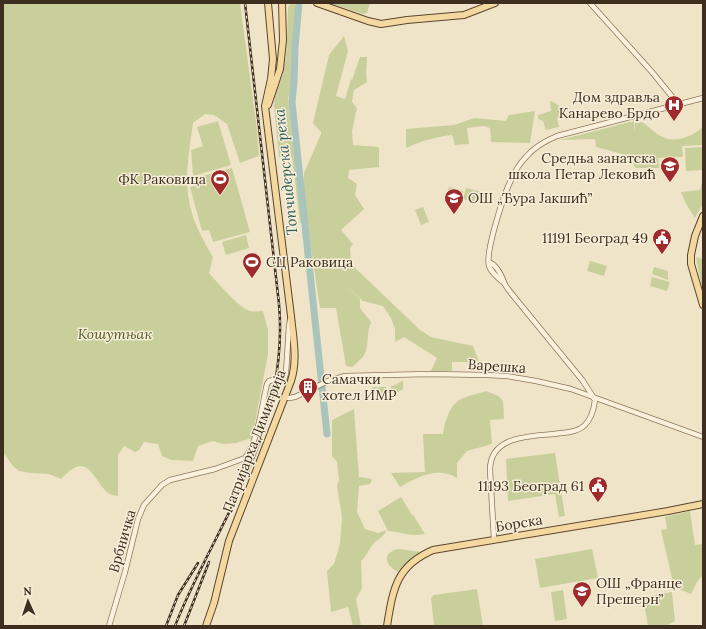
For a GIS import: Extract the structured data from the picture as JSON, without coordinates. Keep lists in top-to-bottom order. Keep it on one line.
{"streets":{"main road":["Патријарха Димитрија","Борска"],"street":["Варешка","Врбничка"]},"crossings":[["Варешка","Патријарха Димитрија"],["Патријарха Димитрија","Врбничка"]],"water":["Топчидерска река"],"parks":["Кошутњак"],"places":{"hospital":["Дом здравља Канарево Брдо"],"school or university":["Средња занатска школа Петар Лековић","ОШ „Ђура Јакшић”","ОШ „Франце Прешерн”"],"sports":["ФК Раковица","СЦ Раковица"],"public building":["11191 Београд 49","11193 Београд 61"],"building":["Самачки хотел ИМР"]},"north":"top"}
